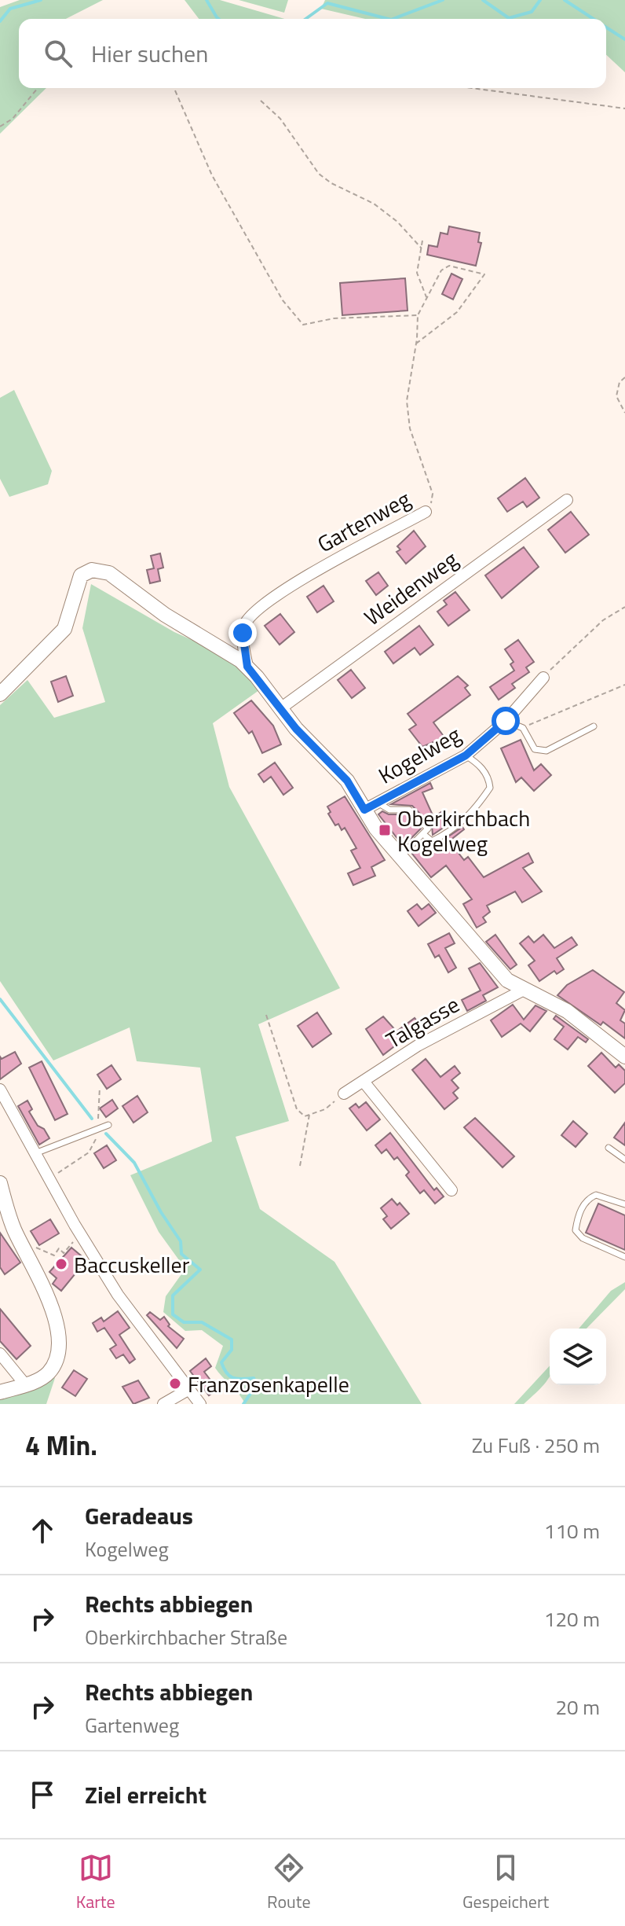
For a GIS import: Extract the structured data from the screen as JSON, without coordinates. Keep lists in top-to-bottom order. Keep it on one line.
{"streets":{"street":["Gartenweg","Weidenweg","Kogelweg","Talgasse"]},"places":{"transit":["Oberkirchbach Kogelweg"],"other":["Baccuskeller","Franzosenkapelle"]},"page":{"search":"Hier suchen","heading":["4 Min.","Zu Fuß · 250 m"],"list":[["Geradeaus","Kogelweg","110 m"],["Rechts abbiegen","Oberkirchbacher Straße","120 m"],["Rechts abbiegen","Gartenweg","20 m"],"Ziel erreicht"],"nav":["Karte","Route","Gespeichert"]}}
